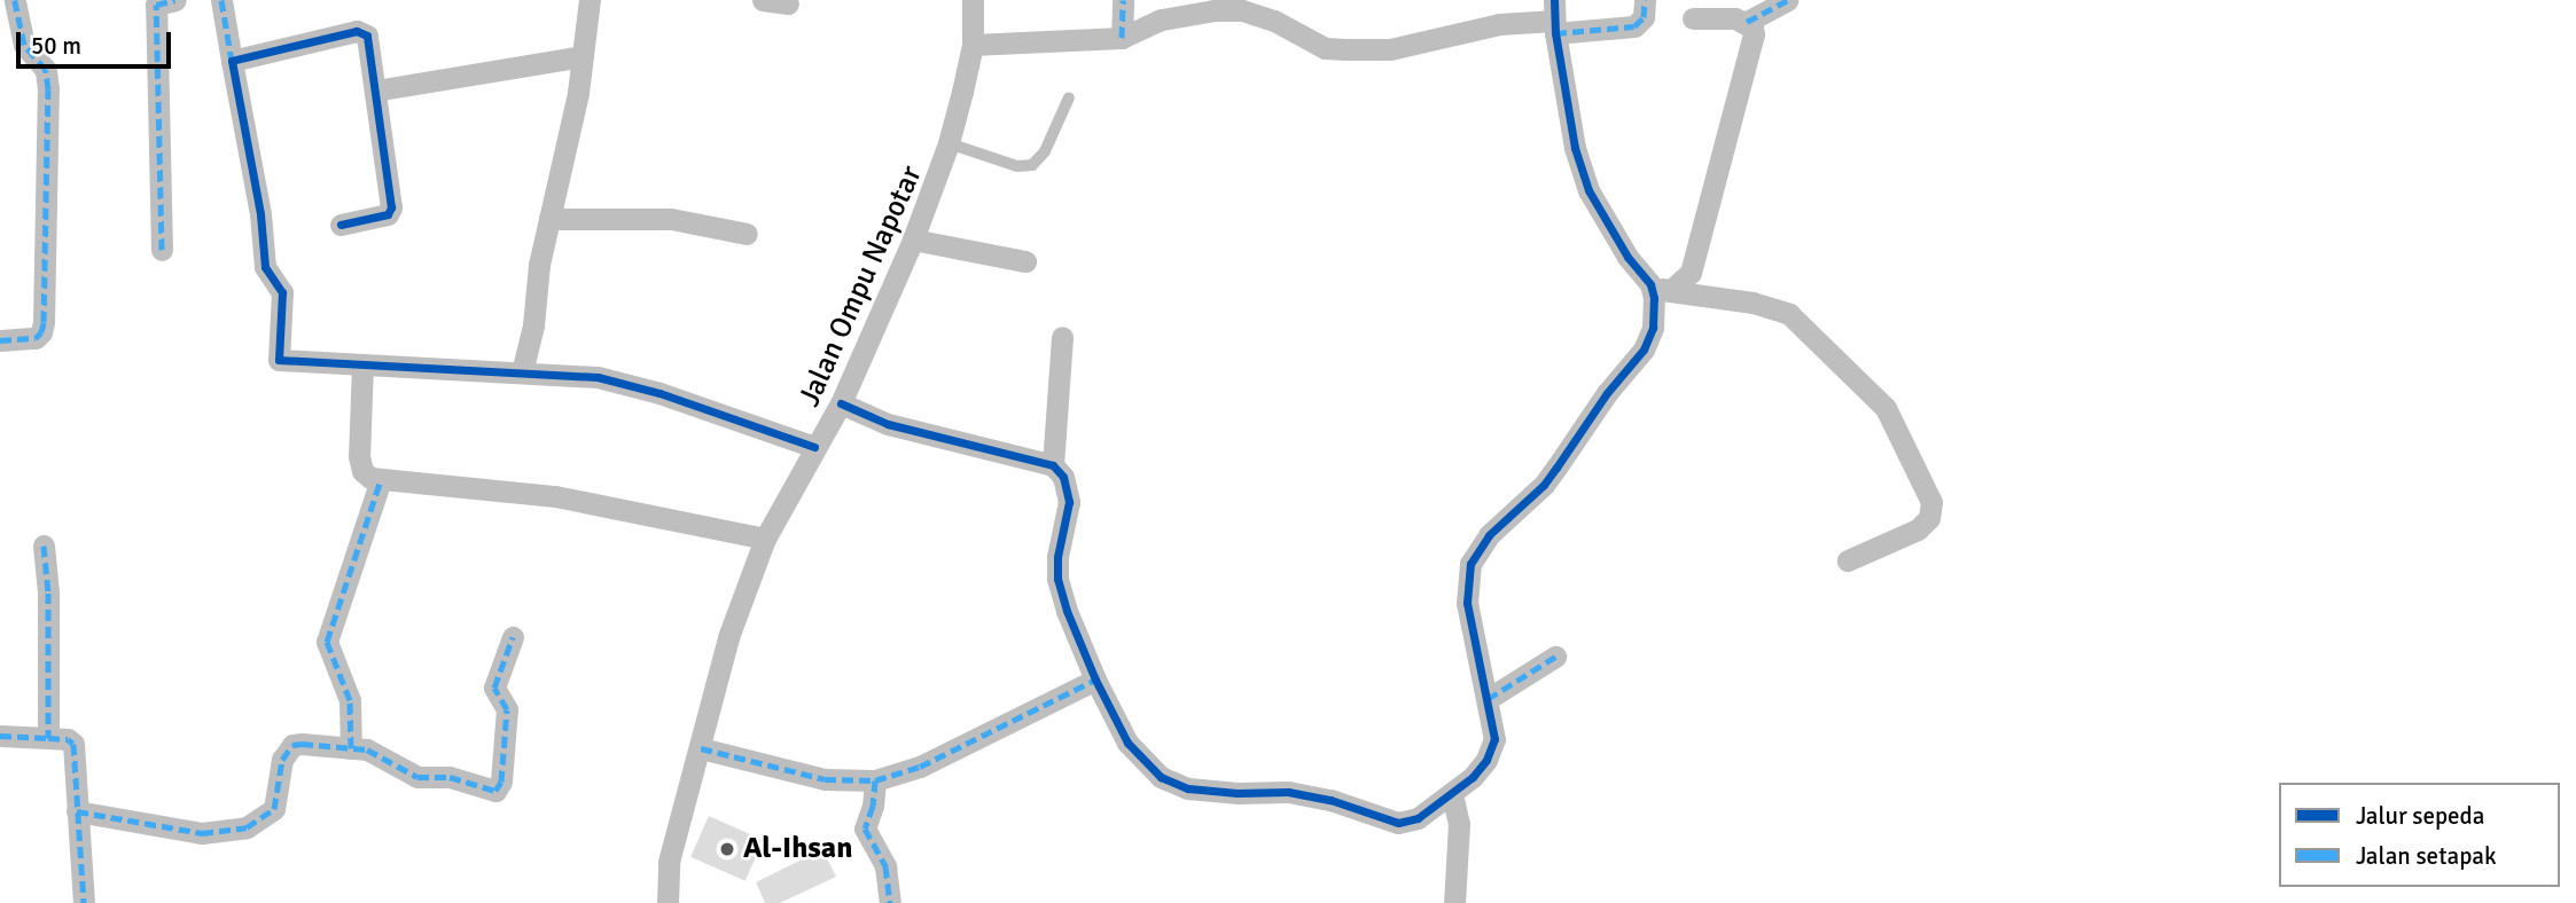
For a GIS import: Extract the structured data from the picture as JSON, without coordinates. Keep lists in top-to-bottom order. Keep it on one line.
{"streets":{"street":["Jalan Ompu Napotar"]},"places":["Al-Ihsan"],"legend":["Jalur sepeda","Jalan setapak"],"scale_bar":"50 m"}
